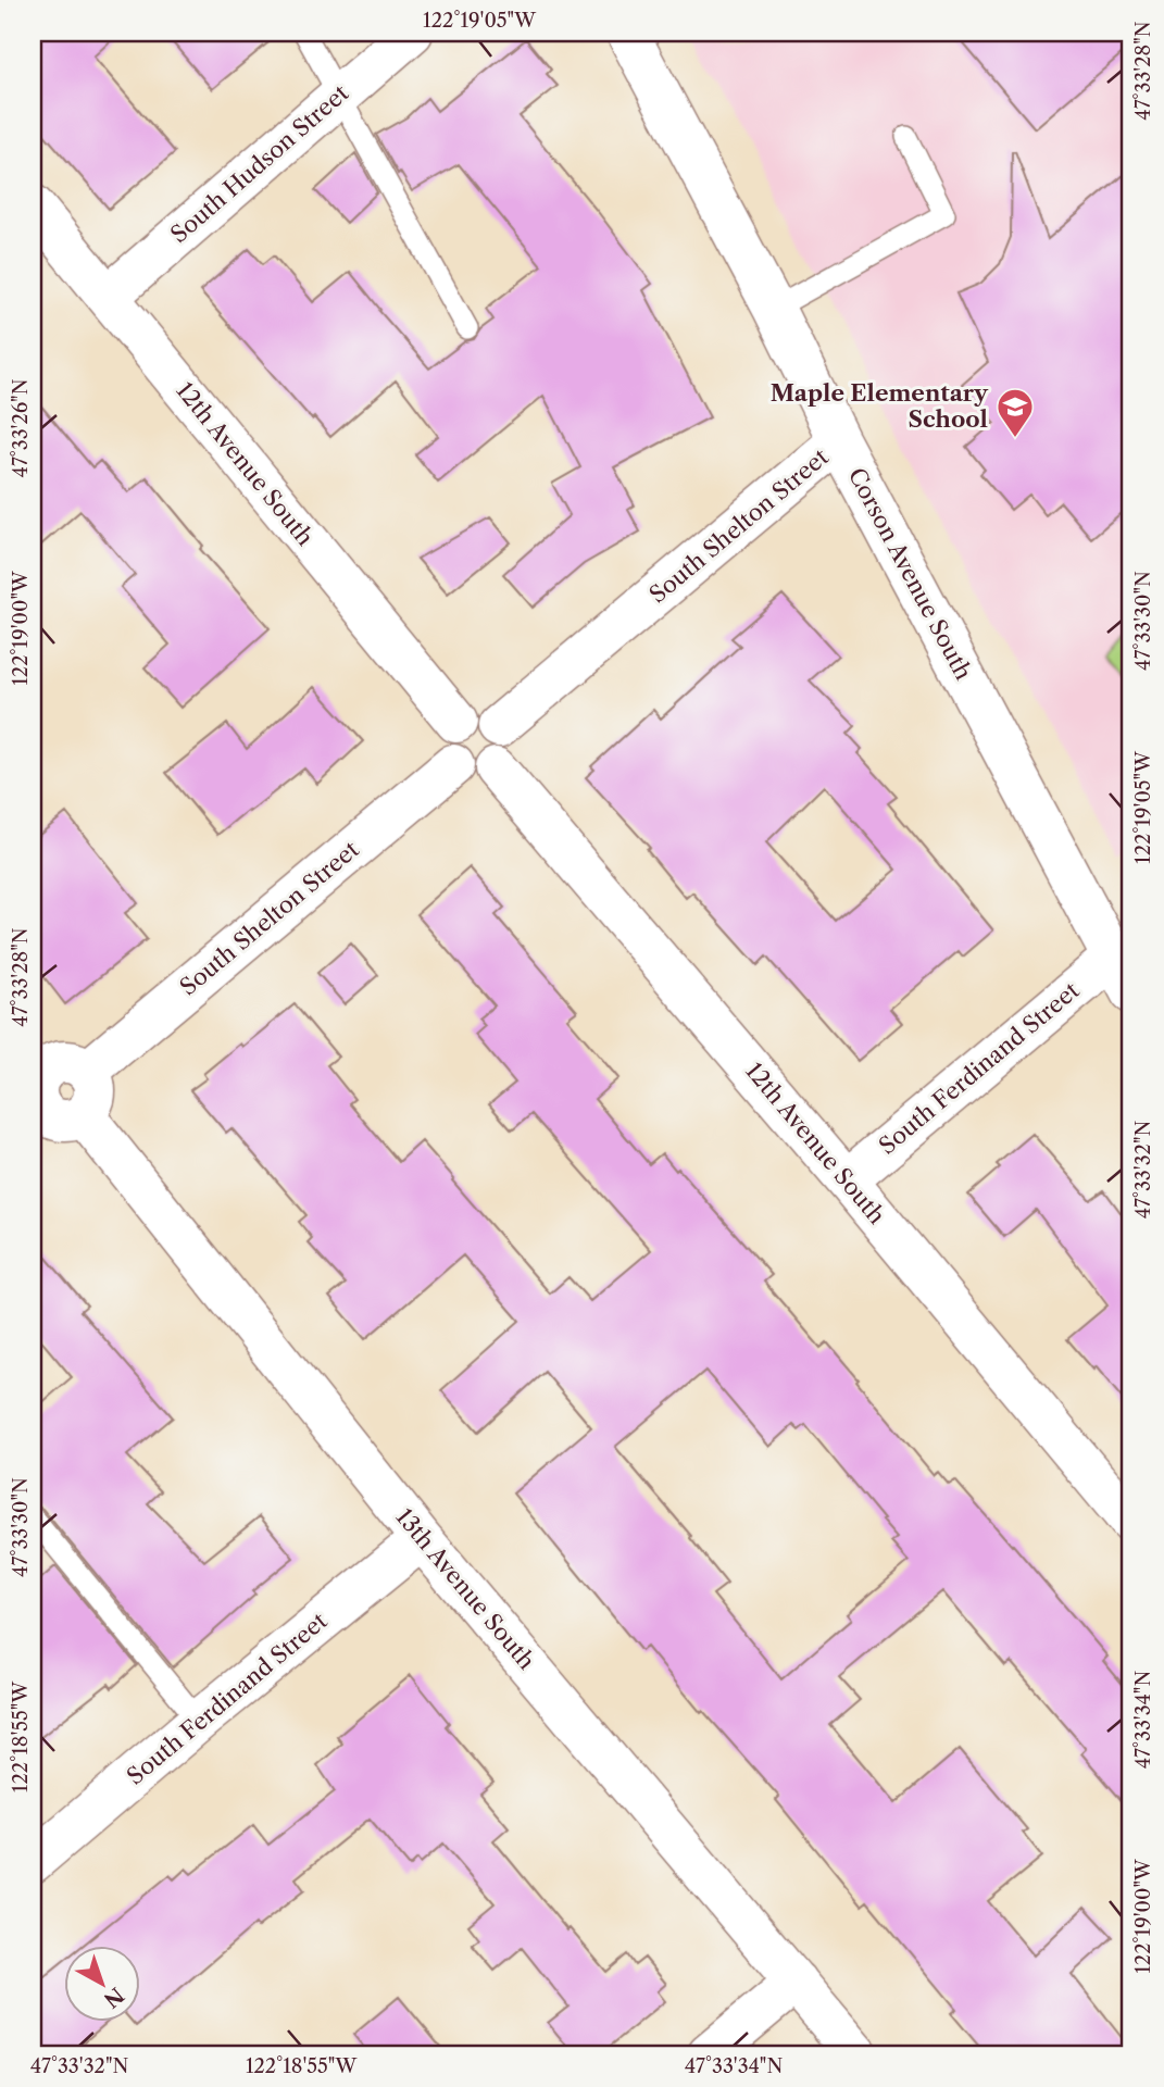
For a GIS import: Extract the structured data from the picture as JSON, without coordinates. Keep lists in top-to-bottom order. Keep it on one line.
{"streets":{"street":["South Hudson Street","12th Avenue South","South Shelton Street","Corson Avenue South","South Ferdinand Street","13th Avenue South"]},"crossings":[["South Hudson Street","12th Avenue South"],["12th Avenue South","South Shelton Street"],["12th Avenue South","South Ferdinand Street"],["South Shelton Street","Corson Avenue South"],["South Shelton Street","13th Avenue South"],["Corson Avenue South","South Ferdinand Street"],["South Ferdinand Street","13th Avenue South"]],"places":{"school or university":["Maple Elementary School"]},"north":"bottom right","coordinates":["122°19'05\"W","47°33'28\"N","47°33'26\"N","47°33'30\"N","122°19'00\"W","47°33'32\"N","47°33'34\"N","122°18'55\"W"]}
